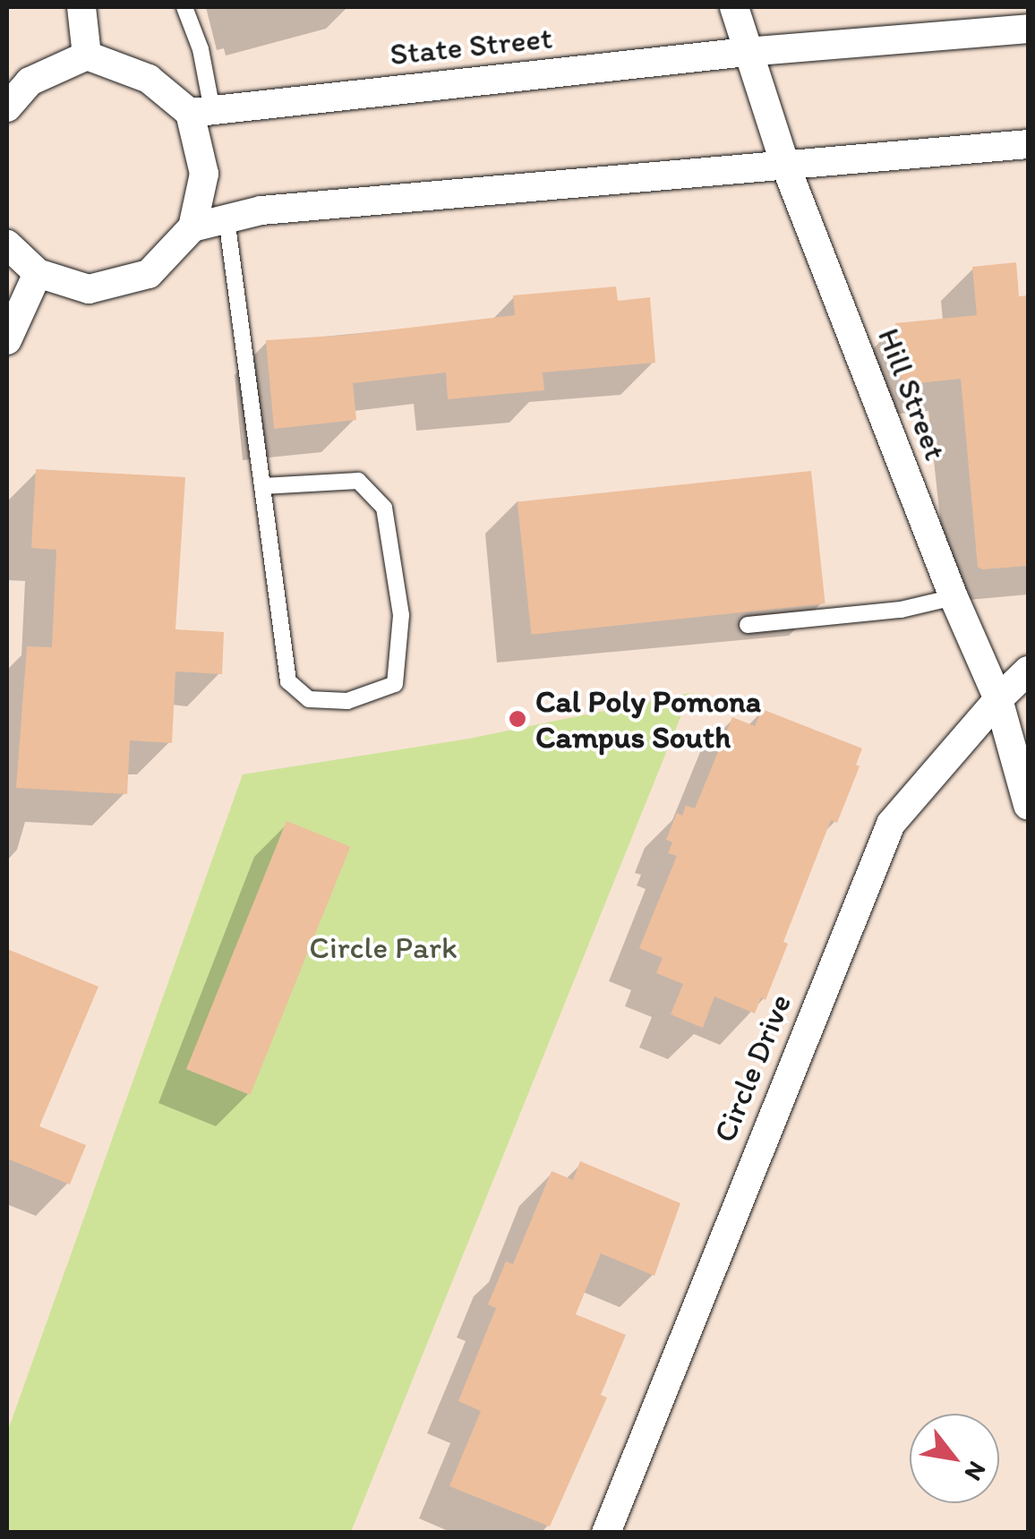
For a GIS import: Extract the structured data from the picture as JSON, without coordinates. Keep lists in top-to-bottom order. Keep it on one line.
{"streets":{"street":["State Street","Hill Street","Circle Drive"]},"crossings":[["State Street","Hill Street"],["Hill Street","Circle Drive"]],"parks":["Circle Park"],"places":["Cal Poly Pomona Campus South"],"north":"bottom right"}
